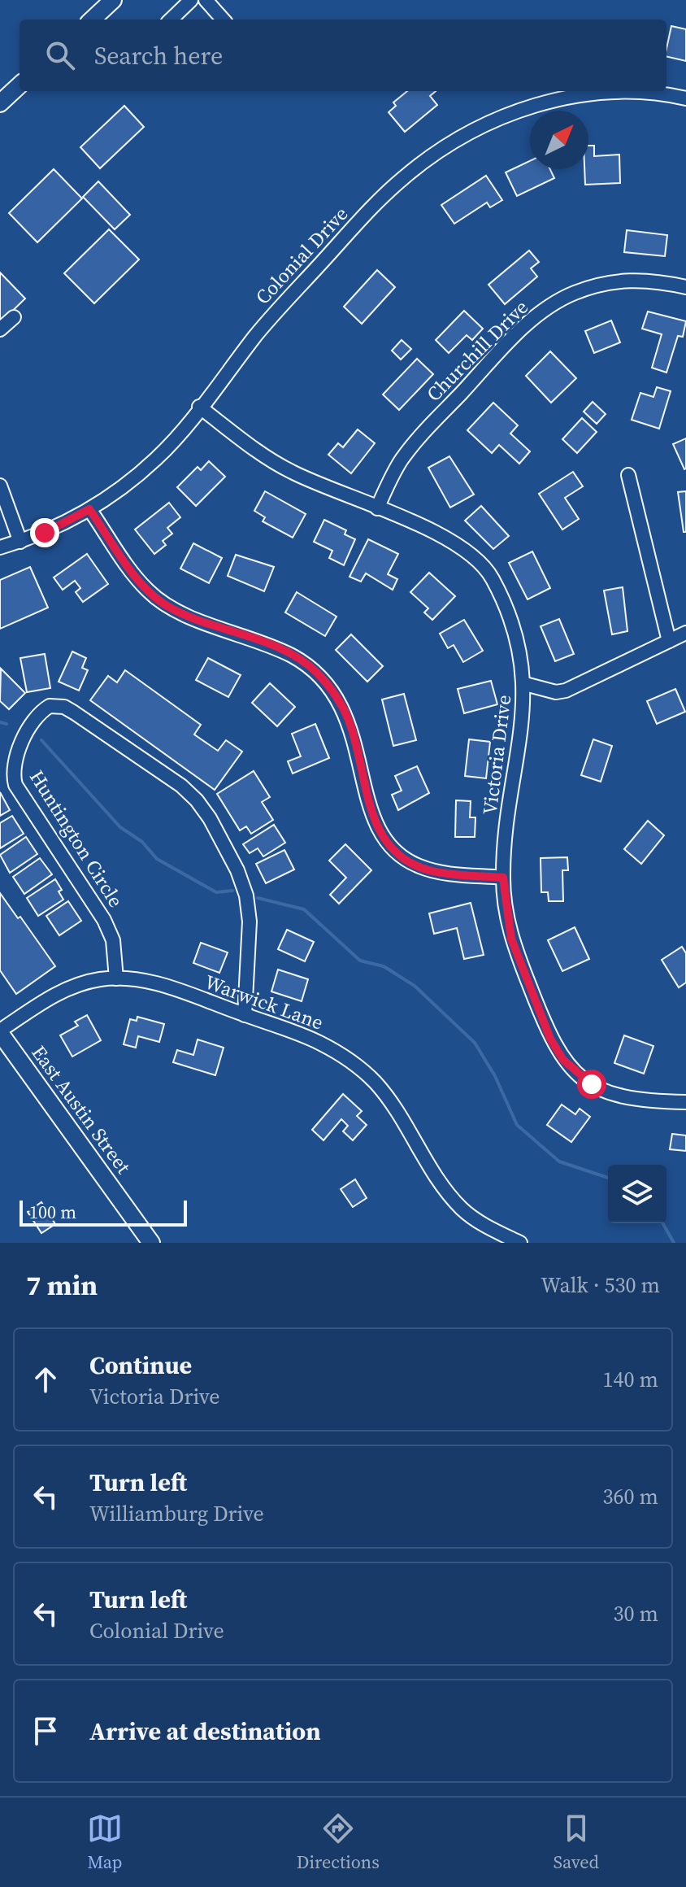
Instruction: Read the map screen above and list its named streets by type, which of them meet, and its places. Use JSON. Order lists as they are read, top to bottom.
{
  "streets": {
    "main road": ["East Austin Street"],
    "street": [
      "Colonial Drive",
      "Churchill Drive",
      "Victoria Drive",
      "Huntington Circle",
      "Warwick Lane"
    ]
  },
  "crossings": [
    ["Colonial Drive", "Victoria Drive"],
    ["Churchill Drive", "Victoria Drive"],
    ["Huntington Circle", "Warwick Lane"],
    ["Warwick Lane", "East Austin Street"]
  ],
  "scale_bar": "100 m",
  "north": "top right",
  "page": {
    "search": "Search here",
    "scale": "100 m",
    "heading": ["7 min", "Walk · 530 m"],
    "list": [
      ["Continue", "Victoria Drive", "140 m"],
      ["Turn left", "Williamburg Drive", "360 m"],
      ["Turn left", "Colonial Drive", "30 m"],
      "Arrive at destination"
    ],
    "nav": ["Map", "Directions", "Saved"]
  }
}
